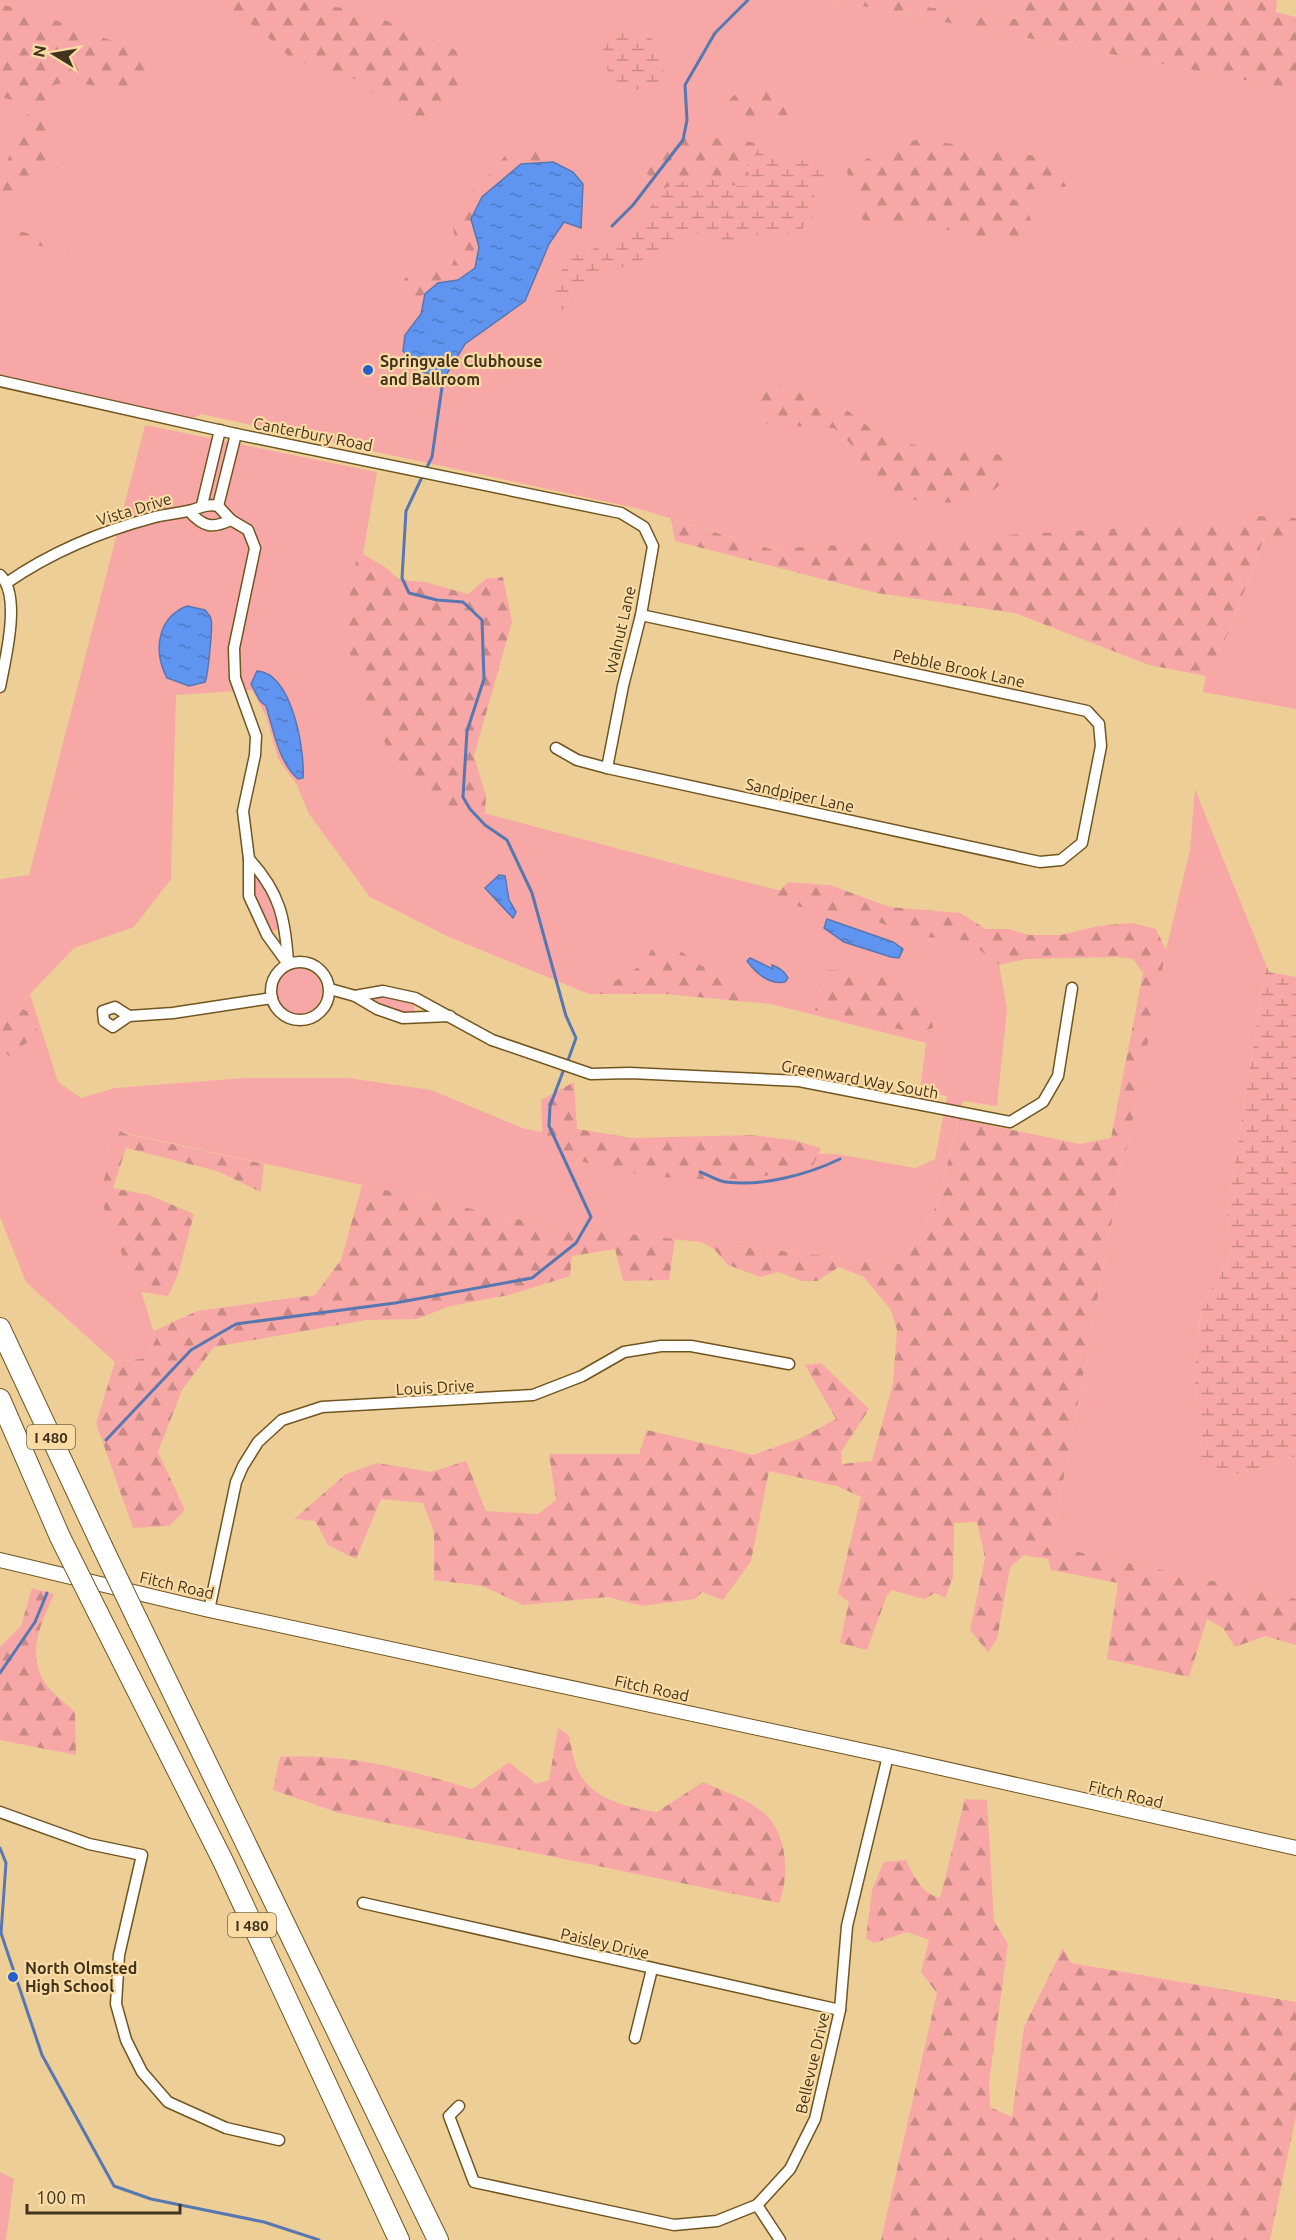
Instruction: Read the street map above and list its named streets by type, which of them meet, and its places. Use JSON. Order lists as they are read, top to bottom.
{
  "streets": {
    "highway": ["I 480"],
    "street": [
      "Canterbury Road",
      "Vista Drive",
      "Walnut Lane",
      "Pebble Brook Lane",
      "Sandpiper Lane",
      "Greenward Way South",
      "Louis Drive",
      "Fitch Road",
      "Paisley Drive",
      "Bellevue Drive"
    ]
  },
  "crossings": [
    ["Canterbury Road", "Walnut Lane"],
    ["Walnut Lane", "Pebble Brook Lane"],
    ["Walnut Lane", "Sandpiper Lane"],
    ["Pebble Brook Lane", "Sandpiper Lane"],
    ["Louis Drive", "Fitch Road"],
    ["Fitch Road", "Bellevue Drive"],
    ["Paisley Drive", "Bellevue Drive"]
  ],
  "places": ["Springvale Clubhouse and Ballroom", "North Olmsted High School"],
  "scale_bar": "100 m",
  "north": "left"
}
